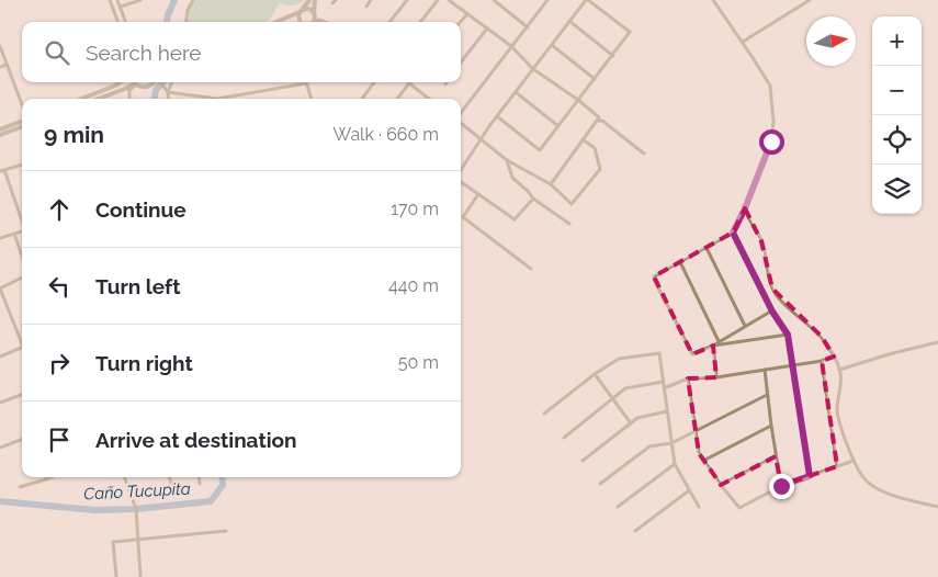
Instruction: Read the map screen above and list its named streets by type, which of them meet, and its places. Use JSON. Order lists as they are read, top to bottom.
{
  "water": ["Caño Tucupita"],
  "north": "right",
  "page": {
    "map_buttons": ["+", "−"],
    "search": "Search here",
    "heading": ["9 min", "Walk · 660 m"],
    "list": [
      ["Continue", "170 m"],
      ["Turn left", "440 m"],
      ["Turn right", "50 m"],
      "Arrive at destination"
    ]
  }
}
